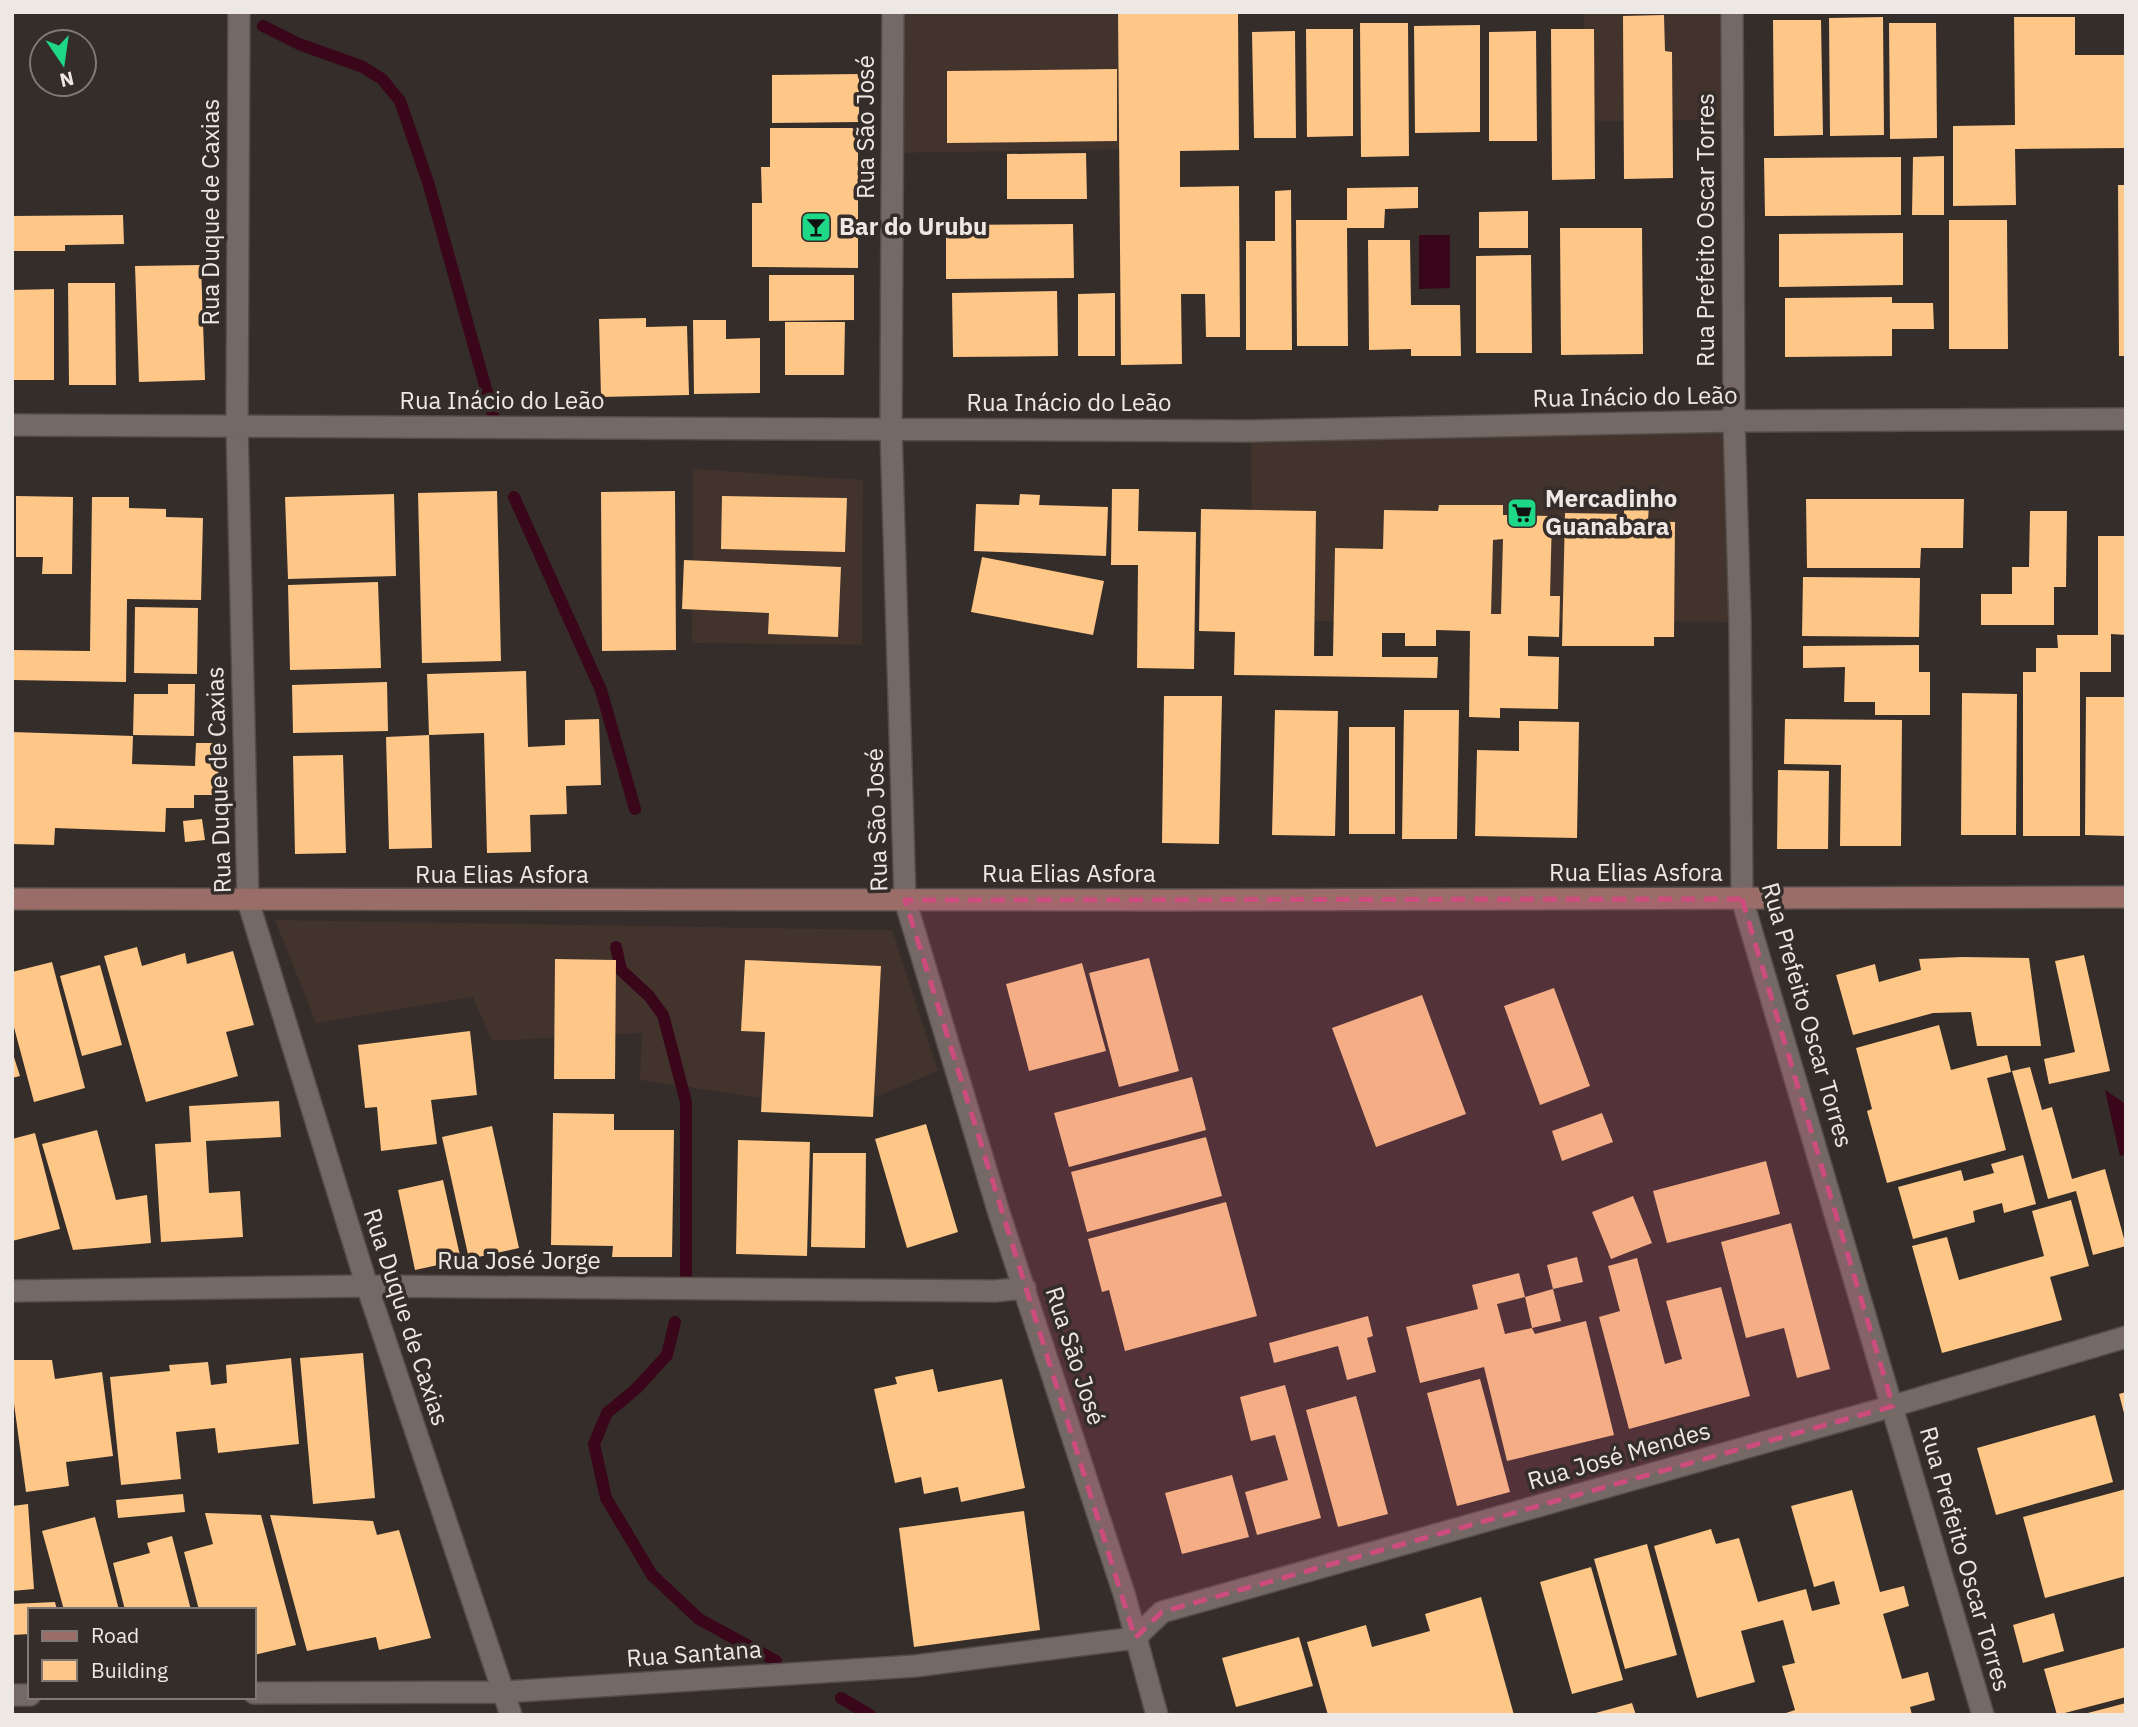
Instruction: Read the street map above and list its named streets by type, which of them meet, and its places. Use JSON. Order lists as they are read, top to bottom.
{
  "streets": {
    "street": [
      "Rua São José",
      "Rua Duque de Caxias",
      "Rua Prefeito Oscar Torres",
      "Rua Inácio do Leão",
      "Rua Elias Asfora",
      "Rua José Jorge",
      "Rua José Mendes",
      "Rua Santana"
    ]
  },
  "crossings": [
    ["Rua São José", "Rua Inácio do Leão"],
    ["Rua São José", "Rua Elias Asfora"],
    ["Rua São José", "Rua José Jorge"],
    ["Rua São José", "Rua José Mendes"],
    ["Rua São José", "Rua Santana"],
    ["Rua Duque de Caxias", "Rua Inácio do Leão"],
    ["Rua Duque de Caxias", "Rua Elias Asfora"],
    ["Rua Duque de Caxias", "Rua José Jorge"],
    ["Rua Duque de Caxias", "Rua Santana"],
    ["Rua Prefeito Oscar Torres", "Rua Inácio do Leão"],
    ["Rua Prefeito Oscar Torres", "Rua Elias Asfora"],
    ["Rua Prefeito Oscar Torres", "Rua José Mendes"],
    ["Rua José Mendes", "Rua Santana"]
  ],
  "places": {
    "bar": ["Bar do Urubu"],
    "supermarket": ["Mercadinho Guanabara"]
  },
  "legend": ["Road", "Building"],
  "north": "bottom"
}
